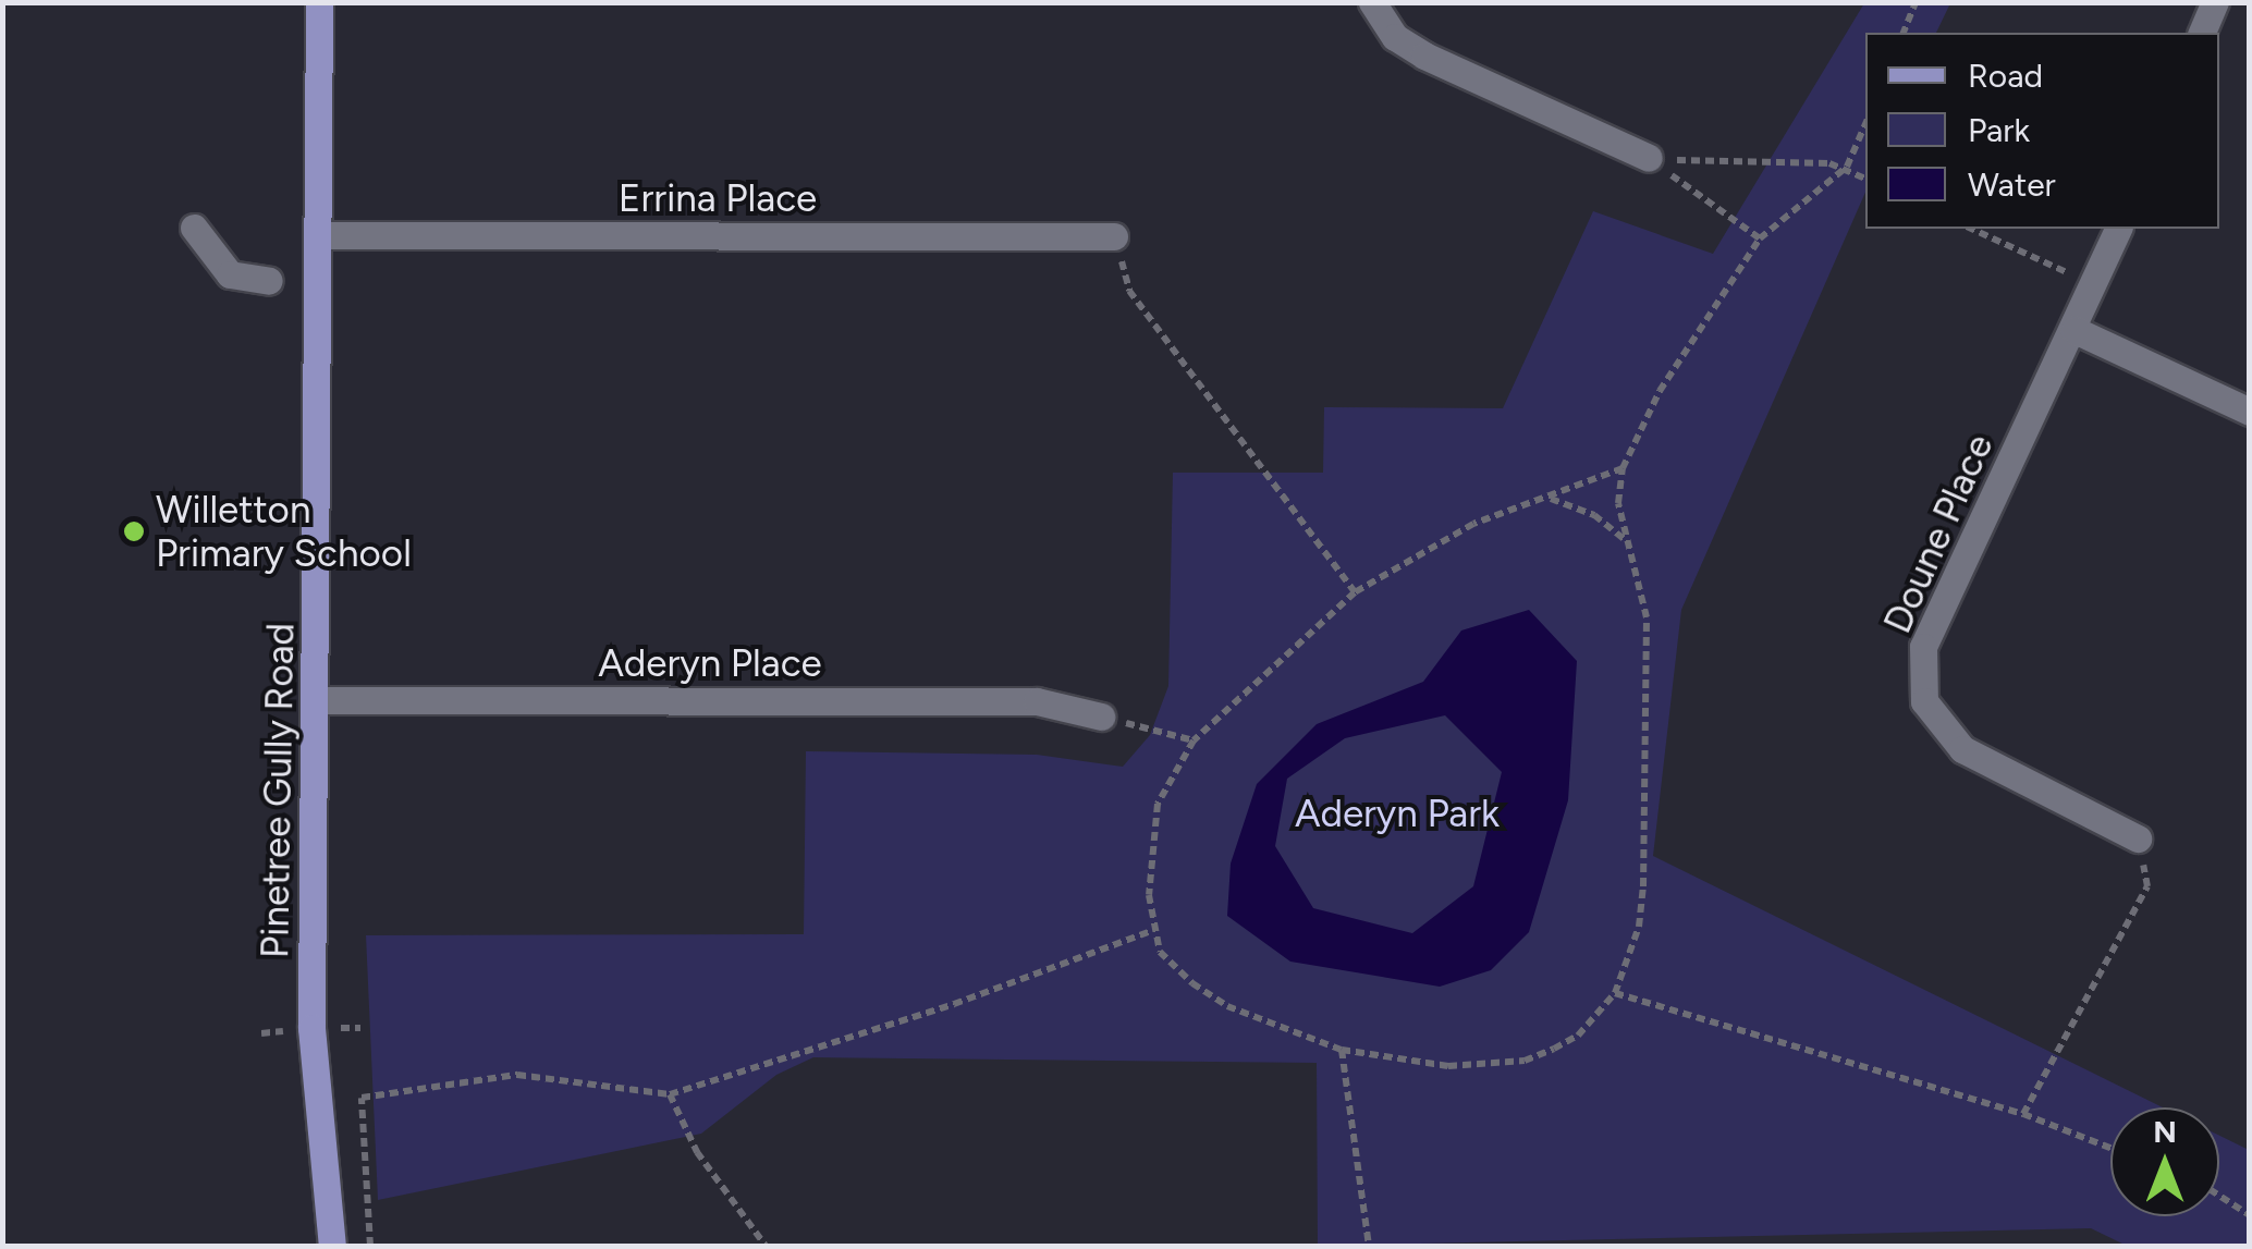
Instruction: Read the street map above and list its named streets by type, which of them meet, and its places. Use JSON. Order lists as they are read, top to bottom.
{
  "streets": {
    "main road": ["Pinetree Gully Road"],
    "street": ["Errina Place", "Doune Place", "Aderyn Place"]
  },
  "crossings": [
    ["Errina Place", "Pinetree Gully Road"],
    ["Aderyn Place", "Pinetree Gully Road"]
  ],
  "parks": ["Aderyn Park"],
  "places": ["Willetton Primary School"],
  "legend": ["Road", "Park", "Water"],
  "north": "top"
}
